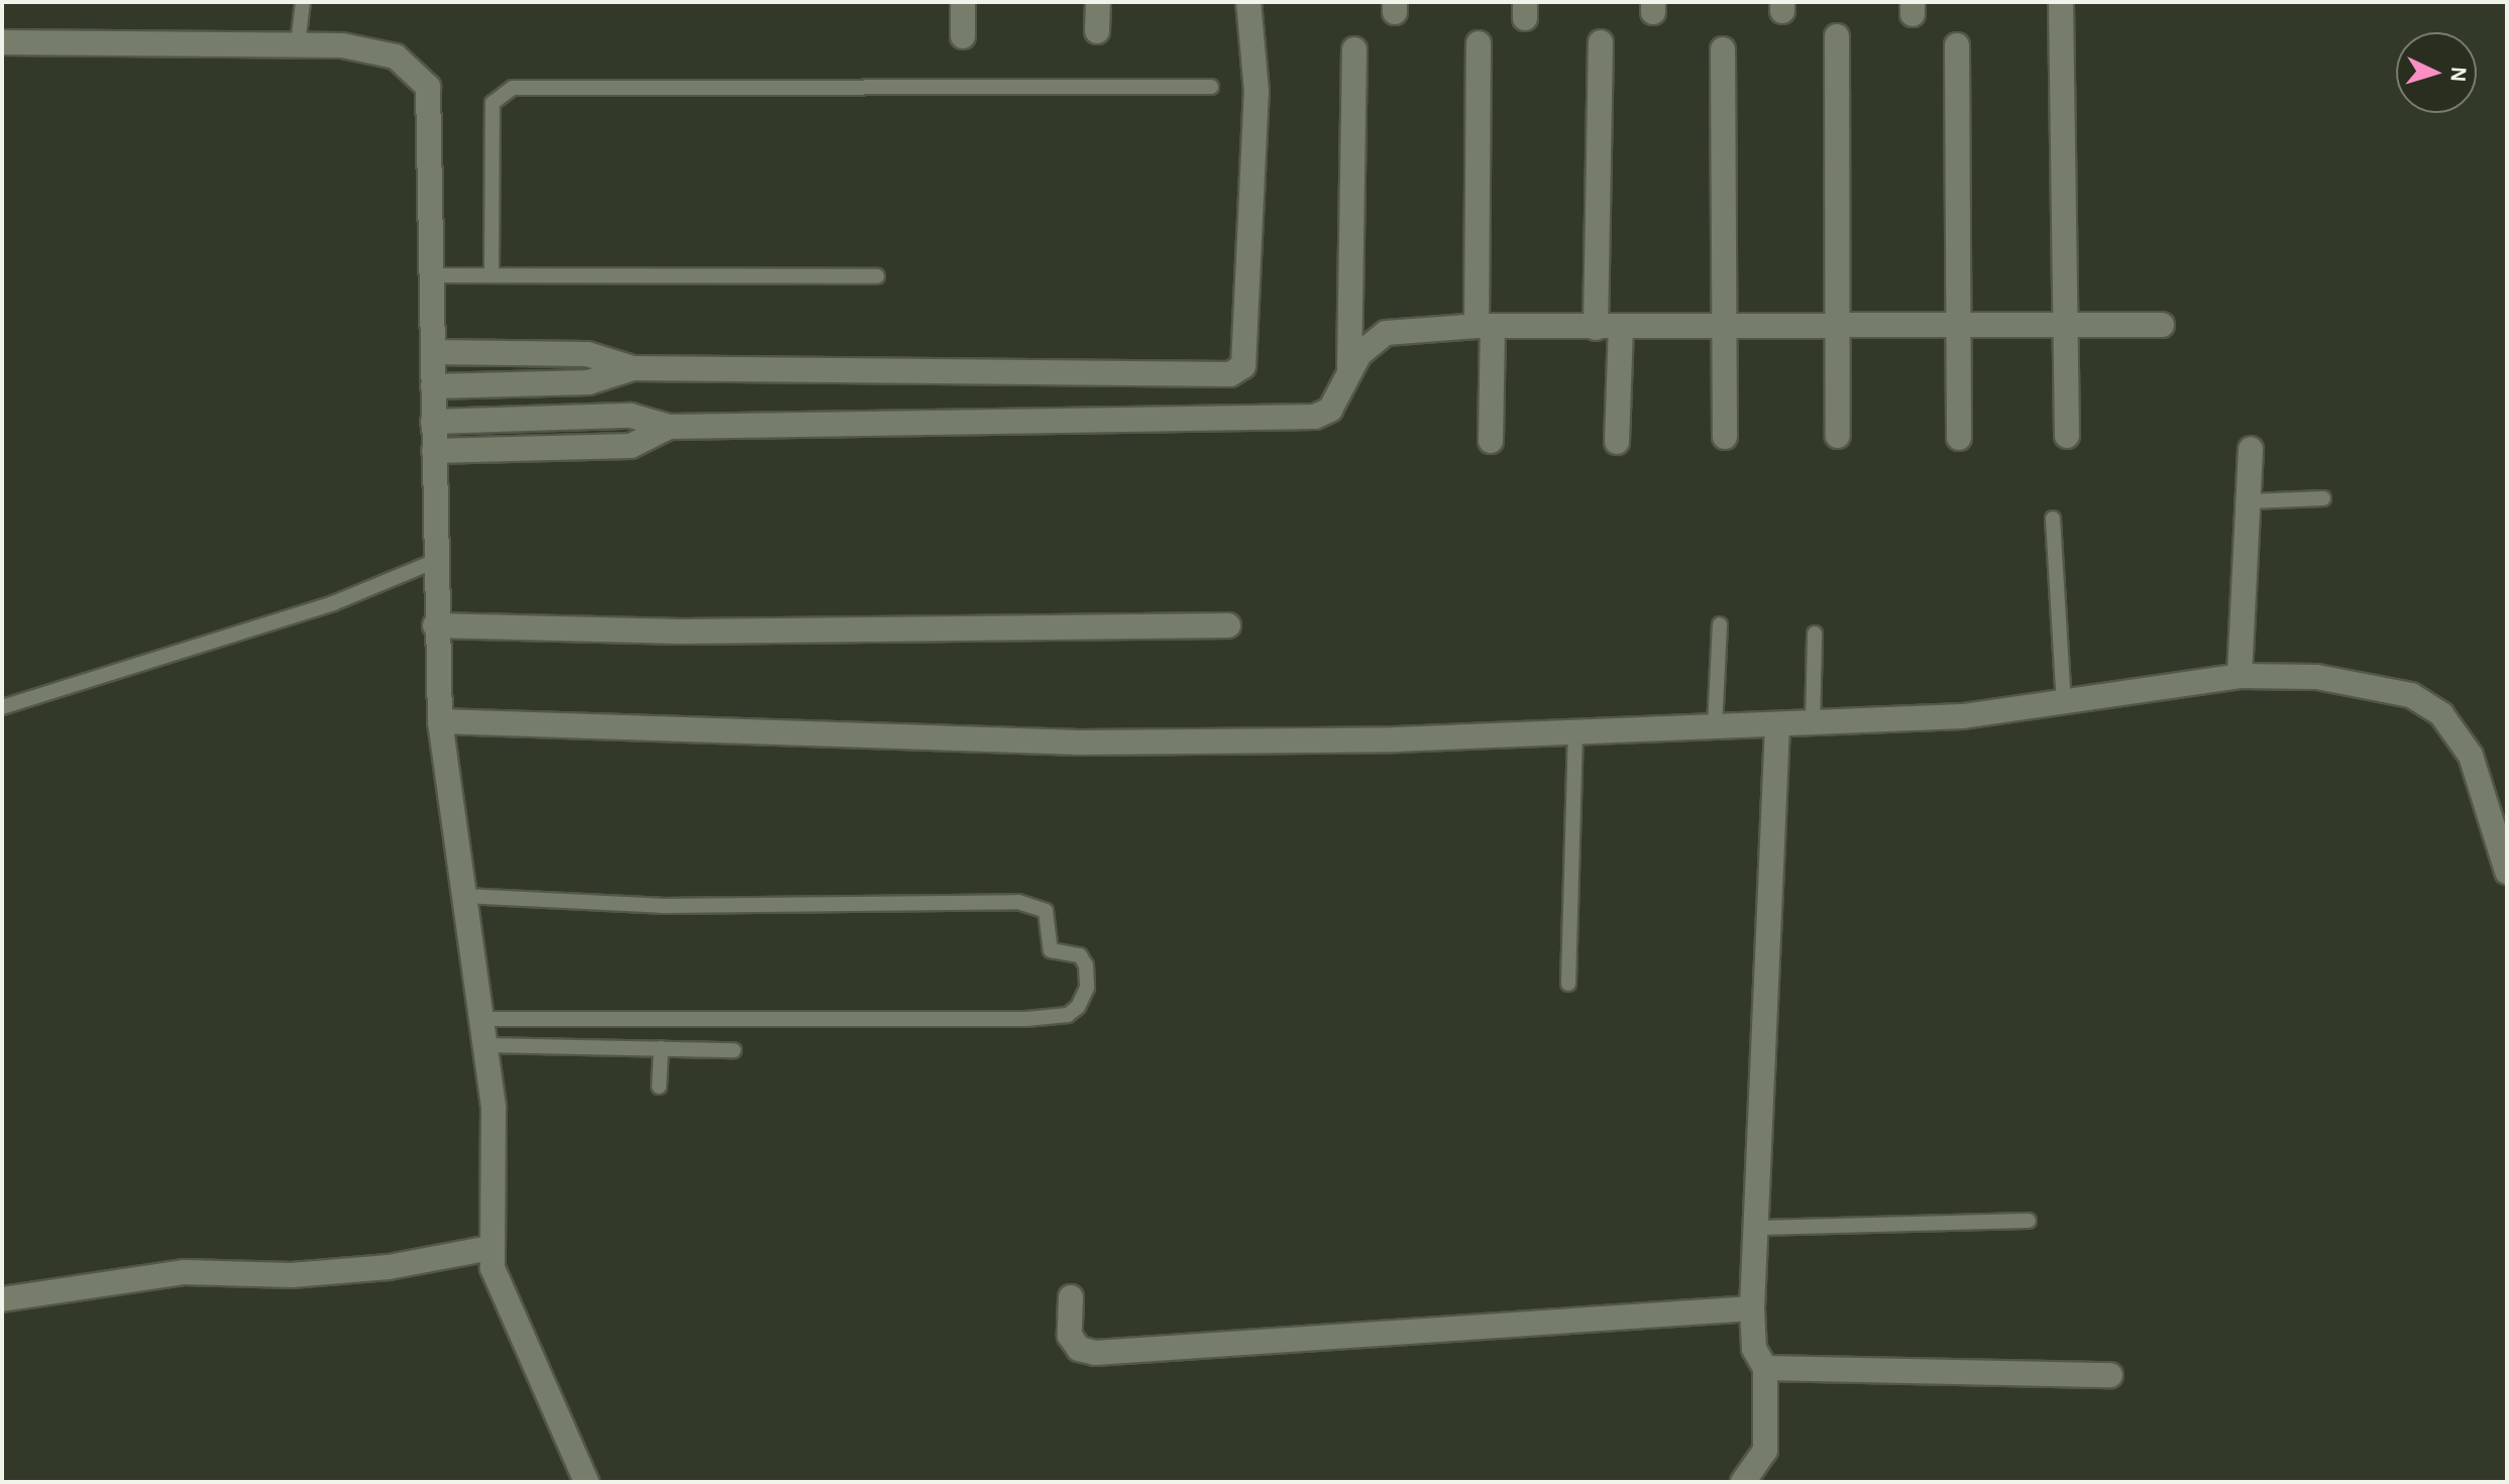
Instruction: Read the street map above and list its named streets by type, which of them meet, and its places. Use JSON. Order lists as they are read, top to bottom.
{
  "north": "right"
}
